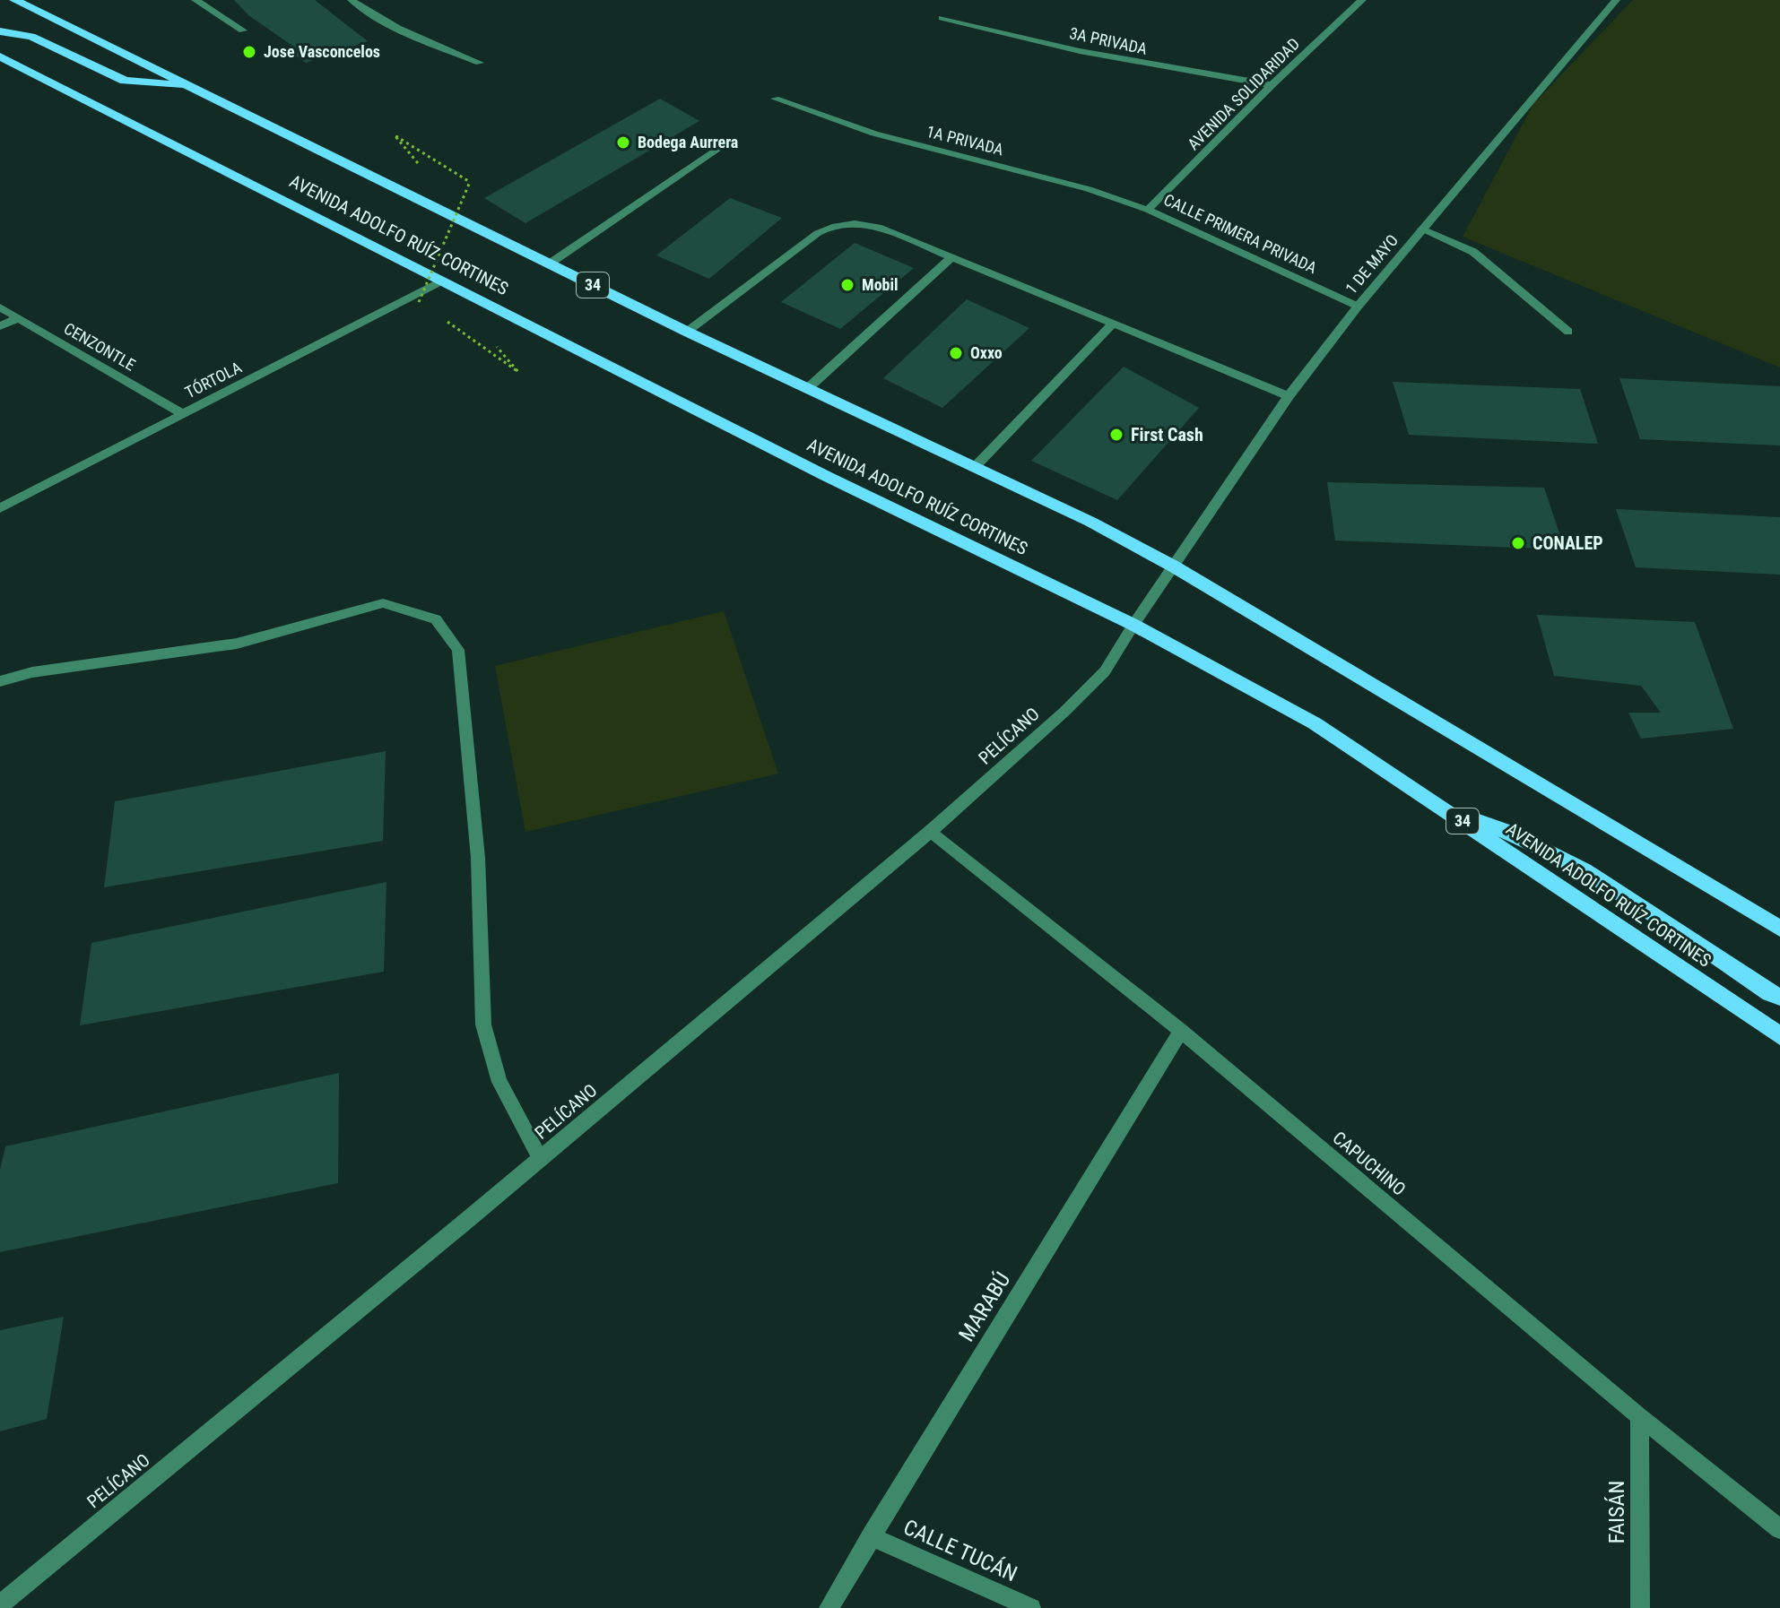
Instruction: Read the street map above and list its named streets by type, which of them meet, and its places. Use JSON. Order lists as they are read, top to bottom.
{
  "streets": {
    "main road": ["AVENIDA ADOLFO RUÍZ CORTINES", "34"],
    "street": [
      "3A PRIVADA",
      "AVENIDA SOLIDARIDAD",
      "1A PRIVADA",
      "CALLE PRIMERA PRIVADA",
      "1 DE MAYO",
      "CENZONTLE",
      "TÓRTOLA",
      "PELÍCANO",
      "CAPUCHINO",
      "MARABÚ",
      "FAISÁN",
      "CALLE TUCÁN"
    ]
  },
  "crossings": [
    ["3A PRIVADA", "AVENIDA SOLIDARIDAD"],
    ["AVENIDA SOLIDARIDAD", "1A PRIVADA"],
    ["AVENIDA SOLIDARIDAD", "CALLE PRIMERA PRIVADA"],
    ["1A PRIVADA", "CALLE PRIMERA PRIVADA"],
    ["CALLE PRIMERA PRIVADA", "1 DE MAYO"],
    ["AVENIDA ADOLFO RUÍZ CORTINES", "TÓRTOLA"],
    ["AVENIDA ADOLFO RUÍZ CORTINES", "PELÍCANO"],
    ["1 DE MAYO", "34"],
    ["1 DE MAYO", "PELÍCANO"],
    ["34", "PELÍCANO"],
    ["CENZONTLE", "TÓRTOLA"],
    ["PELÍCANO", "CAPUCHINO"],
    ["CAPUCHINO", "MARABÚ"],
    ["CAPUCHINO", "FAISÁN"],
    ["MARABÚ", "CALLE TUCÁN"]
  ],
  "places": [
    "Jose Vasconcelos",
    "Bodega Aurrera",
    "Mobil",
    "Oxxo",
    "First Cash",
    "CONALEP"
  ]
}
